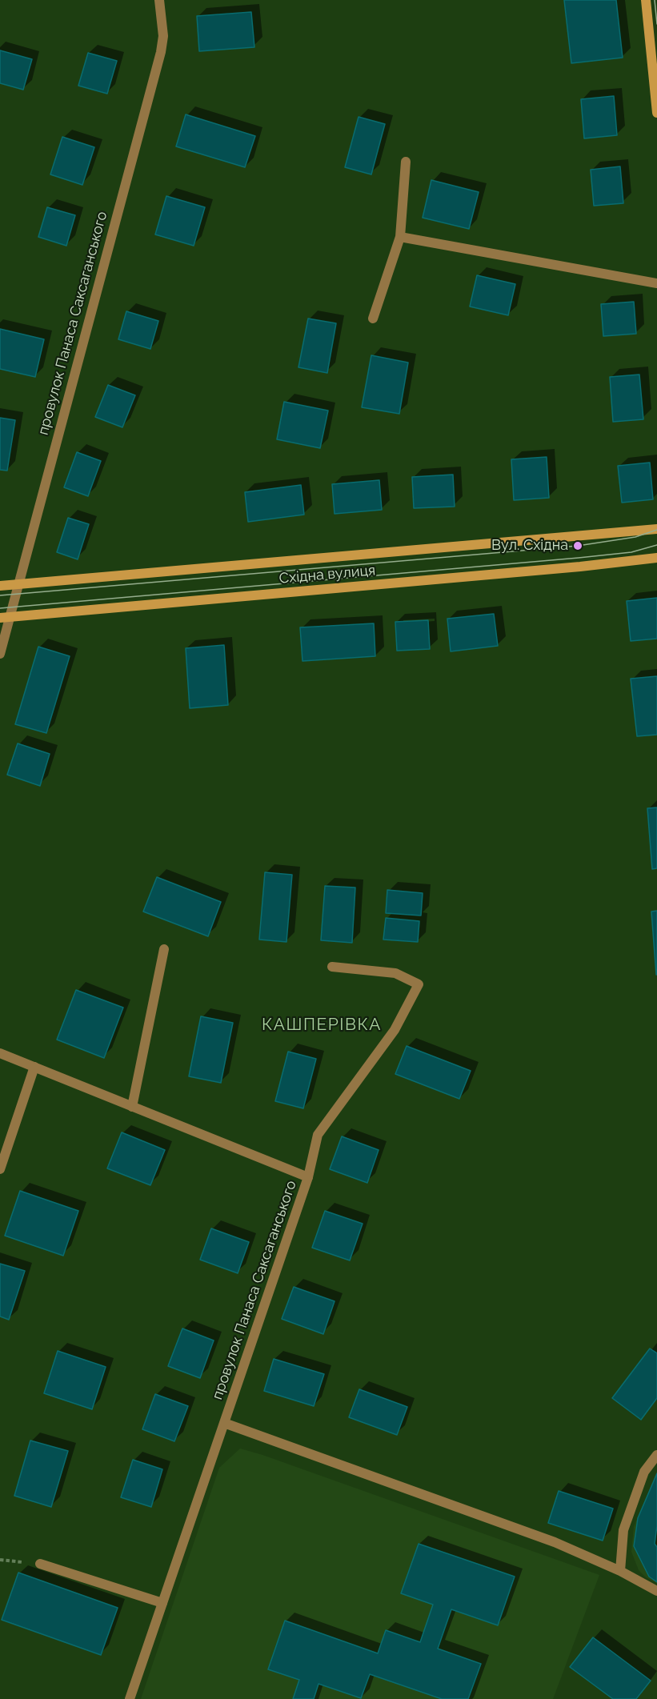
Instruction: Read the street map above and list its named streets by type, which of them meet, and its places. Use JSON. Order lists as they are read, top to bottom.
{
  "streets": {
    "street": ["провулок Панаса Саксаганського", "Східна вулиця"]
  },
  "crossings": [
    ["провулок Панаса Саксаганського", "Східна вулиця"]
  ],
  "districts": ["КАШПЕРІВКА"],
  "places": ["Вул. Східна"]
}
